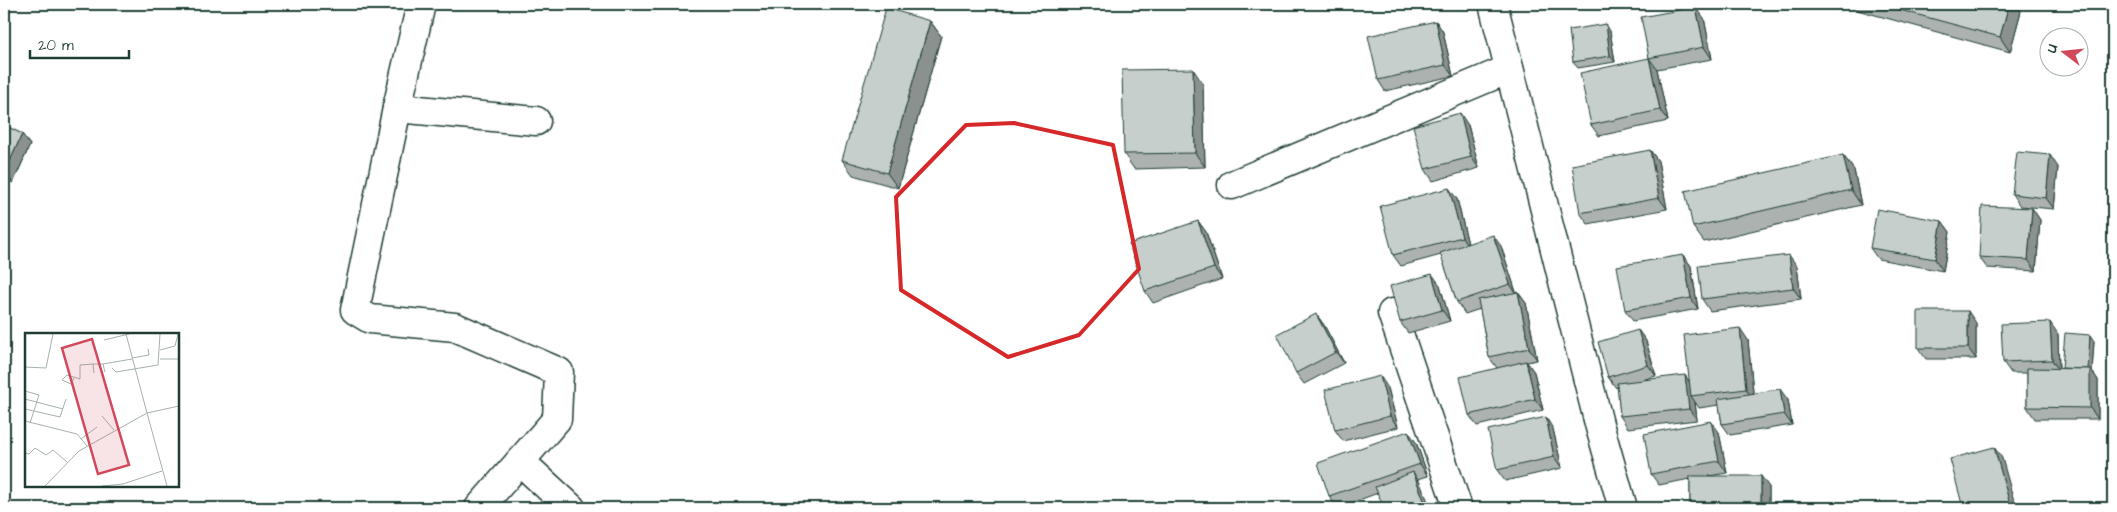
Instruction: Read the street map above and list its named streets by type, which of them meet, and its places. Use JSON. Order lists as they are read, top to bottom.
{
  "scale_bar": "20 m",
  "north": "left"
}
